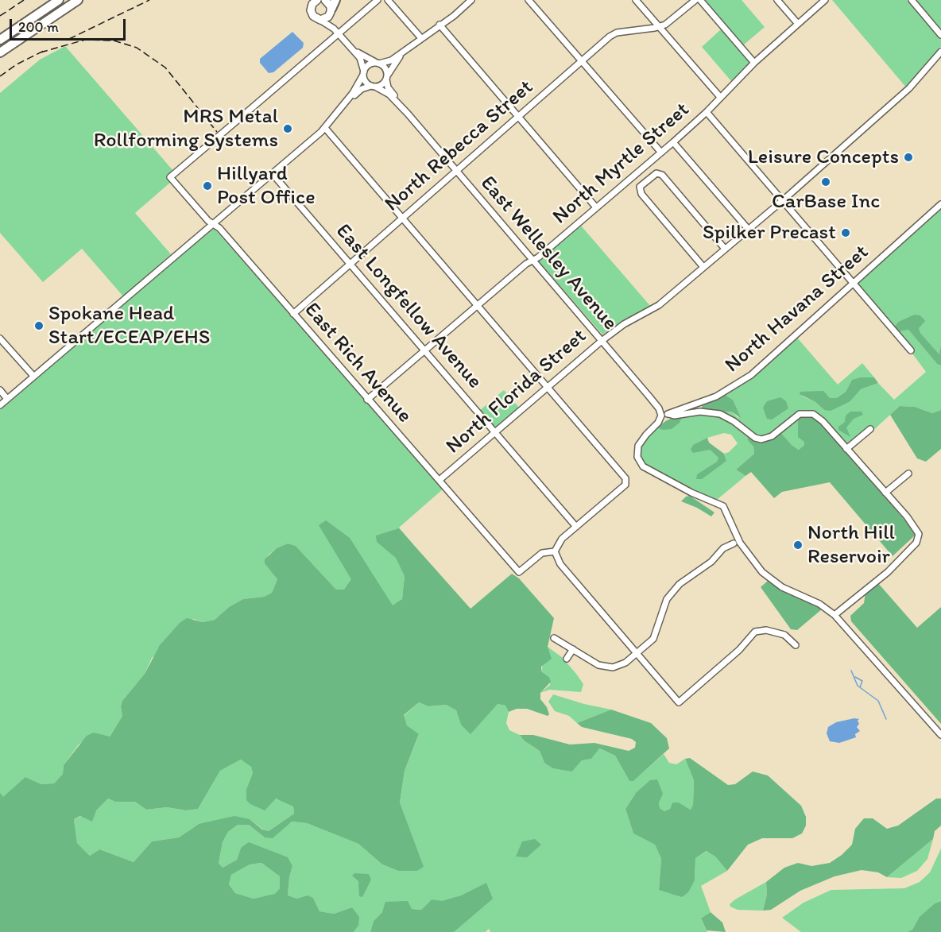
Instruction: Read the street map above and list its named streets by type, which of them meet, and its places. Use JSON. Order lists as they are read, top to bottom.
{
  "streets": {
    "street": [
      "North Rebecca Street",
      "North Myrtle Street",
      "East Wellesley Avenue",
      "East Longfellow Avenue",
      "North Havana Street",
      "East Rich Avenue",
      "North Florida Street"
    ]
  },
  "crossings": [
    ["North Rebecca Street", "East Wellesley Avenue"],
    ["North Rebecca Street", "East Longfellow Avenue"],
    ["North Rebecca Street", "East Rich Avenue"],
    ["North Myrtle Street", "East Wellesley Avenue"],
    ["North Myrtle Street", "East Longfellow Avenue"],
    ["North Myrtle Street", "East Rich Avenue"],
    ["East Wellesley Avenue", "North Havana Street"],
    ["East Wellesley Avenue", "North Florida Street"],
    ["East Longfellow Avenue", "North Florida Street"],
    ["East Rich Avenue", "North Florida Street"]
  ],
  "places": [
    "MRS Metal Rollforming Systems",
    "Leisure Concepts",
    "CarBase Inc",
    "Hillyard Post Office",
    "Spilker Precast",
    "Spokane Head Start/ECEAP/EHS",
    "North Hill Reservoir"
  ],
  "scale_bar": "200 m"
}
